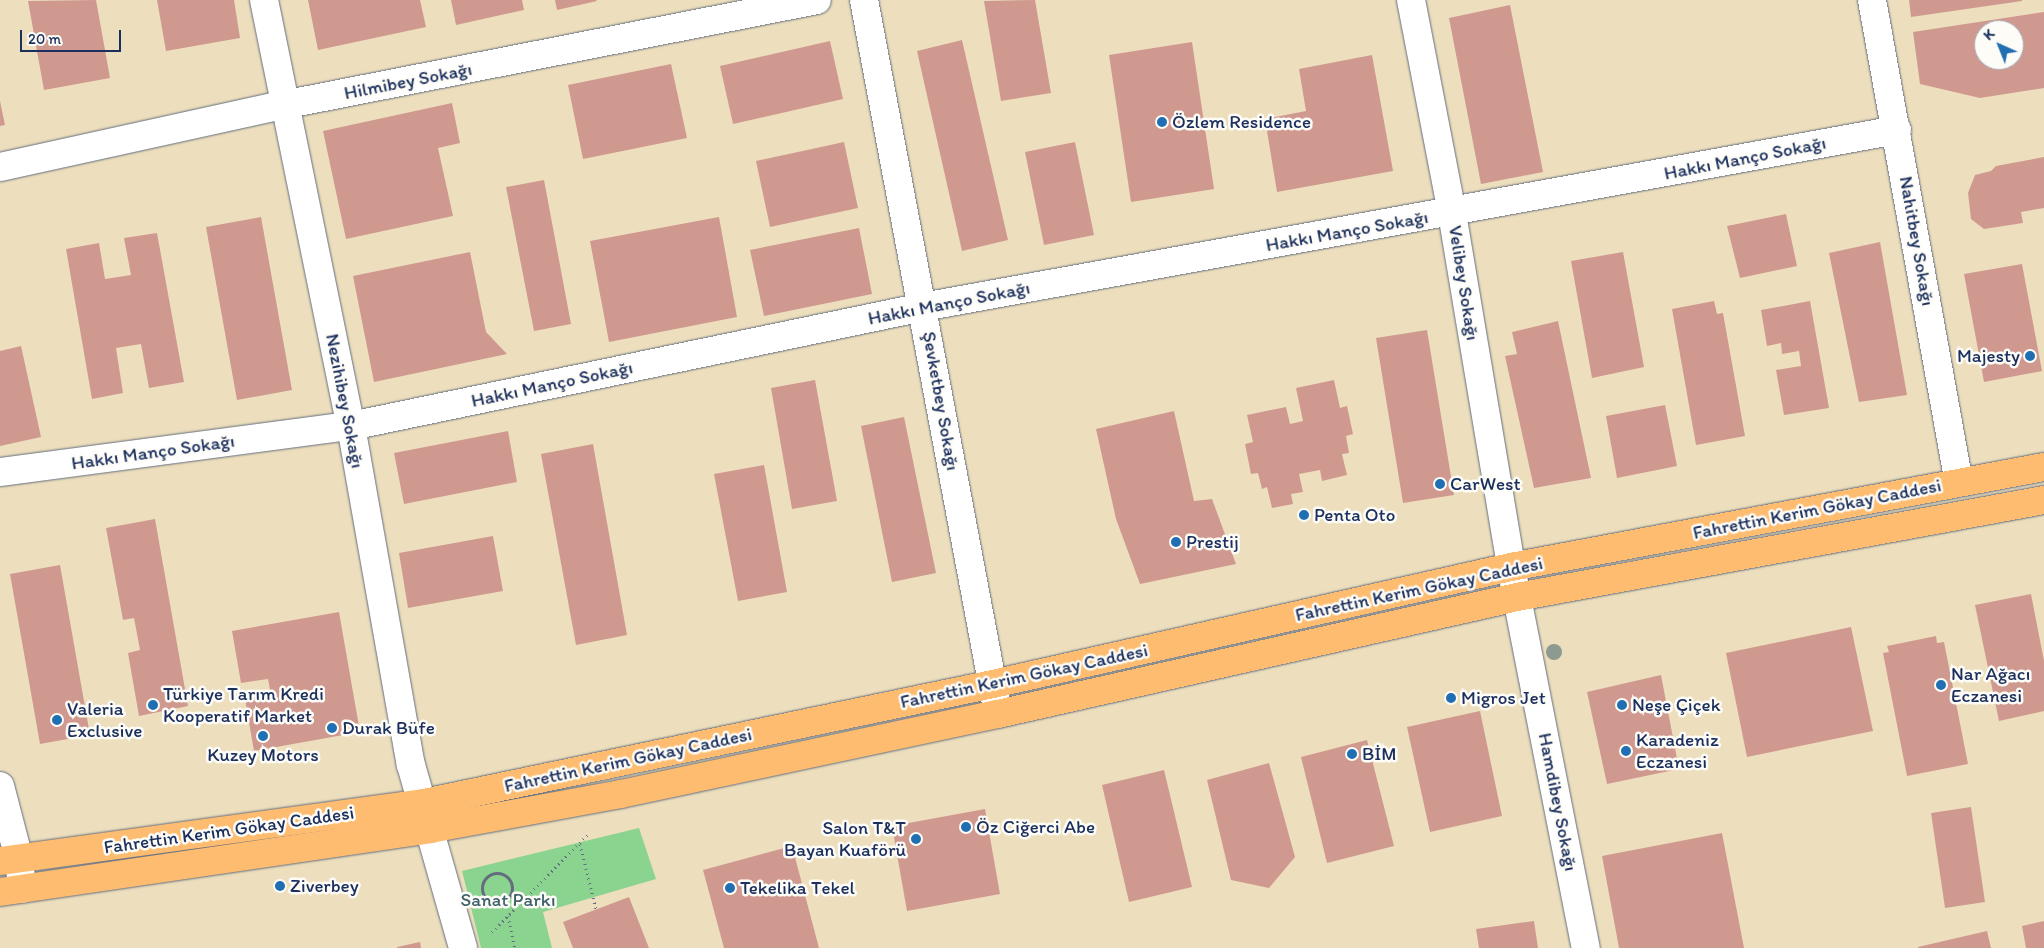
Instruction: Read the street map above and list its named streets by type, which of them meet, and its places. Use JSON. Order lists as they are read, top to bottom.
{
  "streets": {
    "main road": ["Fahrettin Kerim Gökay Caddesi"],
    "street": [
      "Hilmibey Sokağı",
      "Hakkı Manço Sokağı",
      "Nahitbey Sokağı",
      "Velibey Sokağı",
      "Nezihibey Sokağı",
      "Şevketbey Sokağı",
      "Hamdibey Sokağı"
    ]
  },
  "crossings": [
    ["Hilmibey Sokağı", "Nezihibey Sokağı"],
    ["Hakkı Manço Sokağı", "Nahitbey Sokağı"],
    ["Hakkı Manço Sokağı", "Velibey Sokağı"],
    ["Hakkı Manço Sokağı", "Nezihibey Sokağı"],
    ["Hakkı Manço Sokağı", "Şevketbey Sokağı"],
    ["Nahitbey Sokağı", "Fahrettin Kerim Gökay Caddesi"],
    ["Velibey Sokağı", "Fahrettin Kerim Gökay Caddesi"],
    ["Velibey Sokağı", "Hamdibey Sokağı"],
    ["Nezihibey Sokağı", "Fahrettin Kerim Gökay Caddesi"],
    ["Şevketbey Sokağı", "Fahrettin Kerim Gökay Caddesi"],
    ["Fahrettin Kerim Gökay Caddesi", "Hamdibey Sokağı"]
  ],
  "parks": ["Sanat Parkı"],
  "places": [
    "Özlem Residence",
    "Majesty",
    "CarWest",
    "Penta Oto",
    "Prestij",
    "Nar Ağacı Eczanesi",
    "Migros Jet",
    "Türkiye Tarım Kredi Kooperatif Market",
    "Neşe Çiçek",
    "Valeria Exclusive",
    "Durak Büfe",
    "Kuzey Motors",
    "Karadeniz Eczanesi",
    "BİM",
    "Öz Ciğerci Abe",
    "Salon T&T Bayan Kuaförü",
    "Ziverbey",
    "Tekelika Tekel"
  ],
  "scale_bar": "20 m",
  "north": "top left"
}
